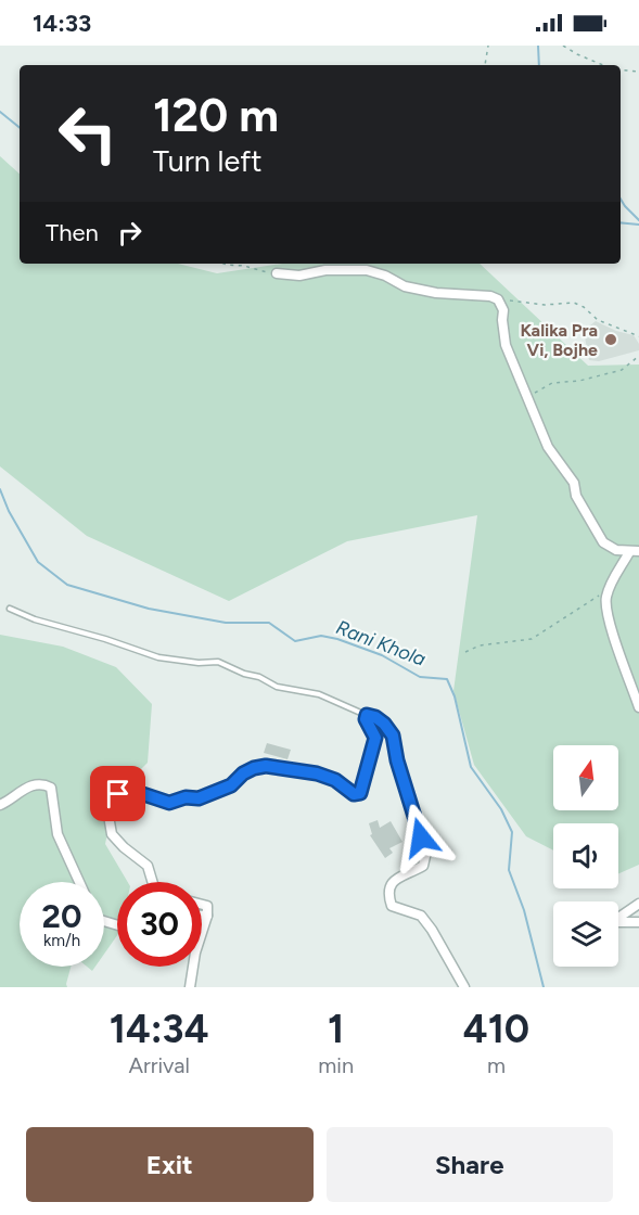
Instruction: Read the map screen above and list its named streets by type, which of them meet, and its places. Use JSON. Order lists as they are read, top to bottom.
{
  "water": ["Rani Khola"],
  "places": ["Kalika Pra Vi, Bojhe"],
  "north": "top",
  "page": {
    "status": "14:33",
    "turn": ["120 m", "Turn left"],
    "then": "Then",
    "speed": "20 km/h",
    "limit": "30",
    "eta": [
      "14:34",
      "Arrival",
      "1",
      "min",
      "410",
      "m"
    ],
    "buttons": ["Exit", "Share"]
  }
}
